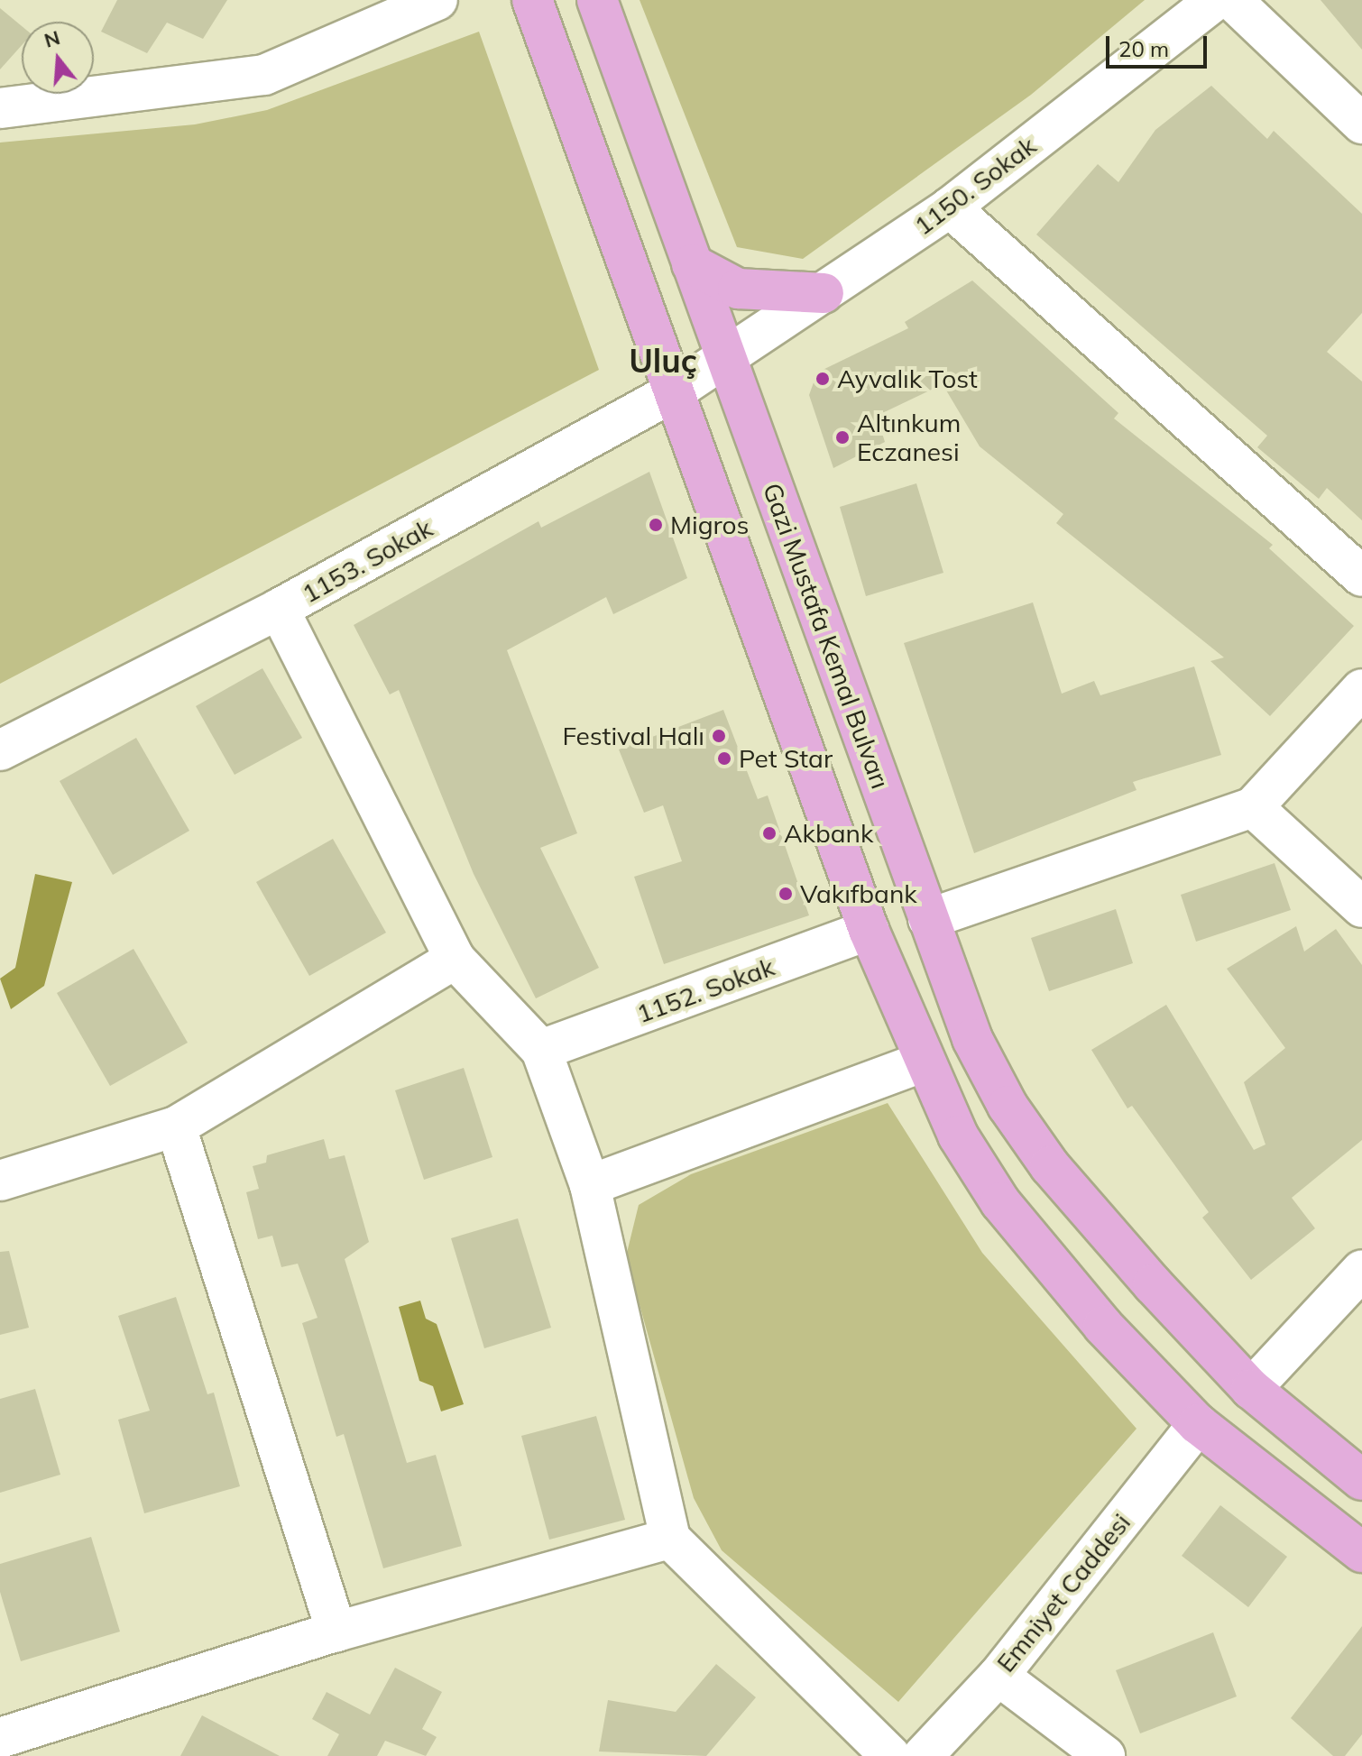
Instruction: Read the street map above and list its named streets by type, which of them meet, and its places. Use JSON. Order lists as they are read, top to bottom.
{
  "streets": {
    "main road": ["Gazi Mustafa Kemal Bulvarı"],
    "street": [
      "1150. Sokak",
      "1153. Sokak",
      "1152. Sokak",
      "Emniyet Caddesi"
    ]
  },
  "crossings": [
    ["1150. Sokak", "1153. Sokak"],
    ["1150. Sokak", "Gazi Mustafa Kemal Bulvarı"],
    ["1153. Sokak", "Gazi Mustafa Kemal Bulvarı"]
  ],
  "districts": ["Uluç"],
  "places": [
    "Ayvalık Tost",
    "Altınkum Eczanesi",
    "Migros",
    "Festival Halı",
    "Pet Star",
    "Akbank",
    "Vakıfbank"
  ],
  "scale_bar": "20 m",
  "north": "top"
}
